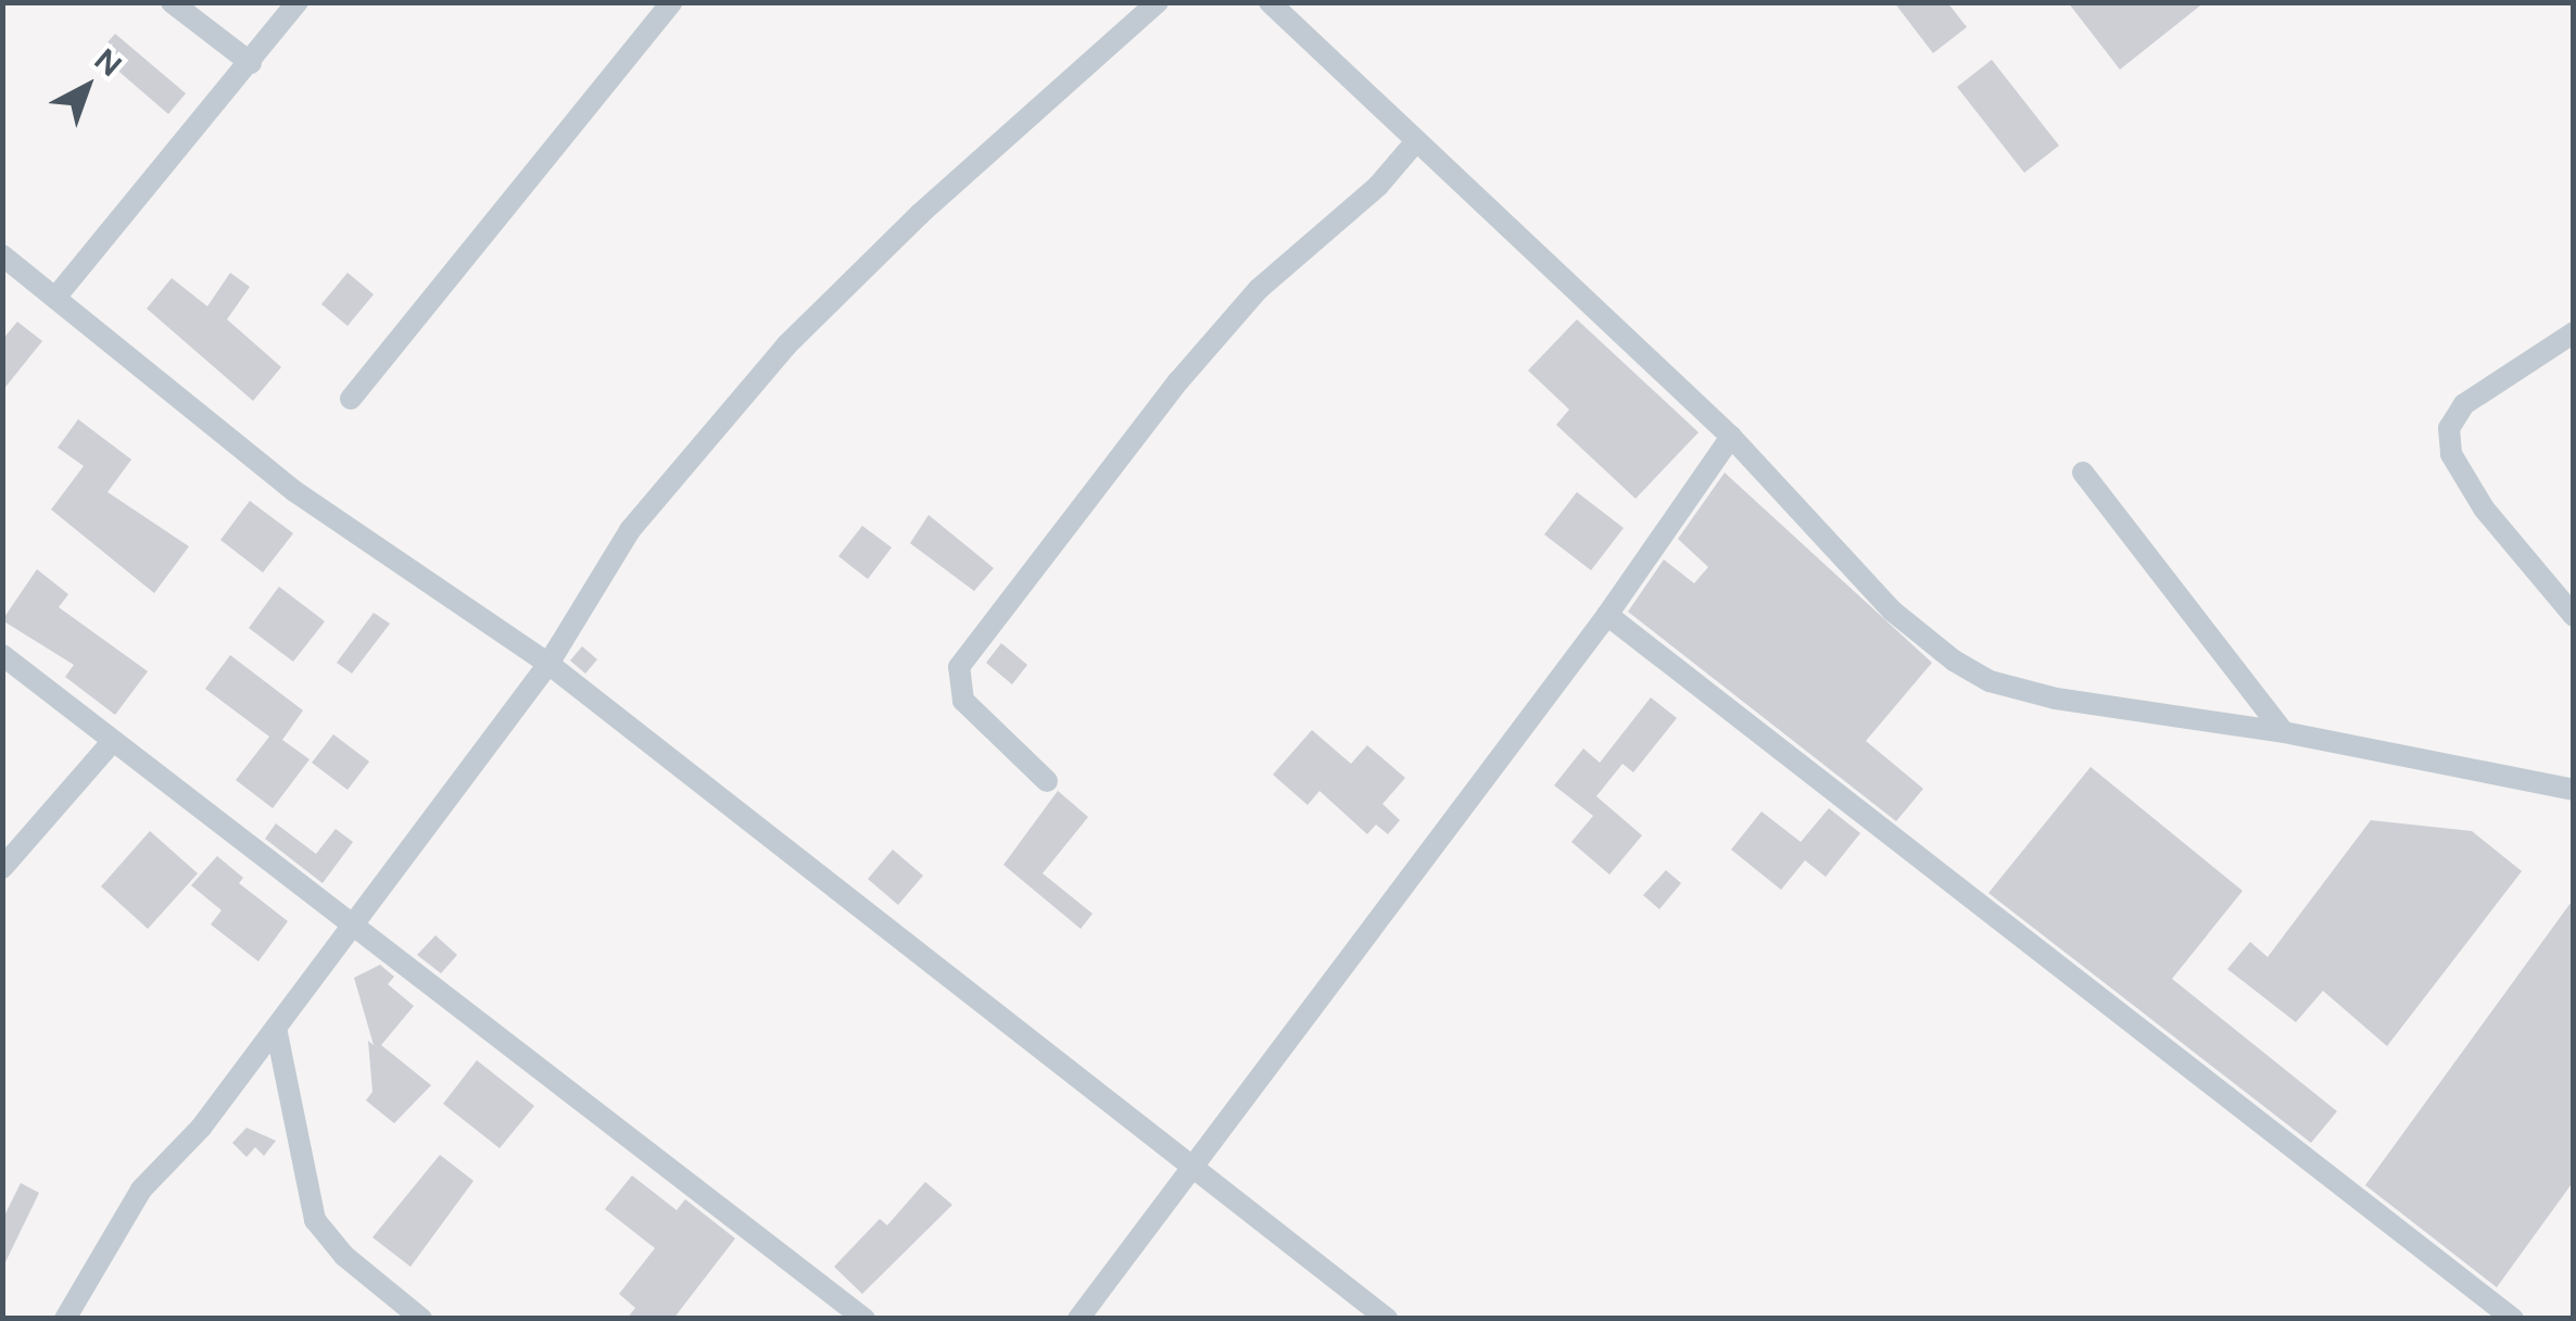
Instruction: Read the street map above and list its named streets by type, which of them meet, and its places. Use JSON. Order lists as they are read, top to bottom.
{
  "north": "top right"
}
